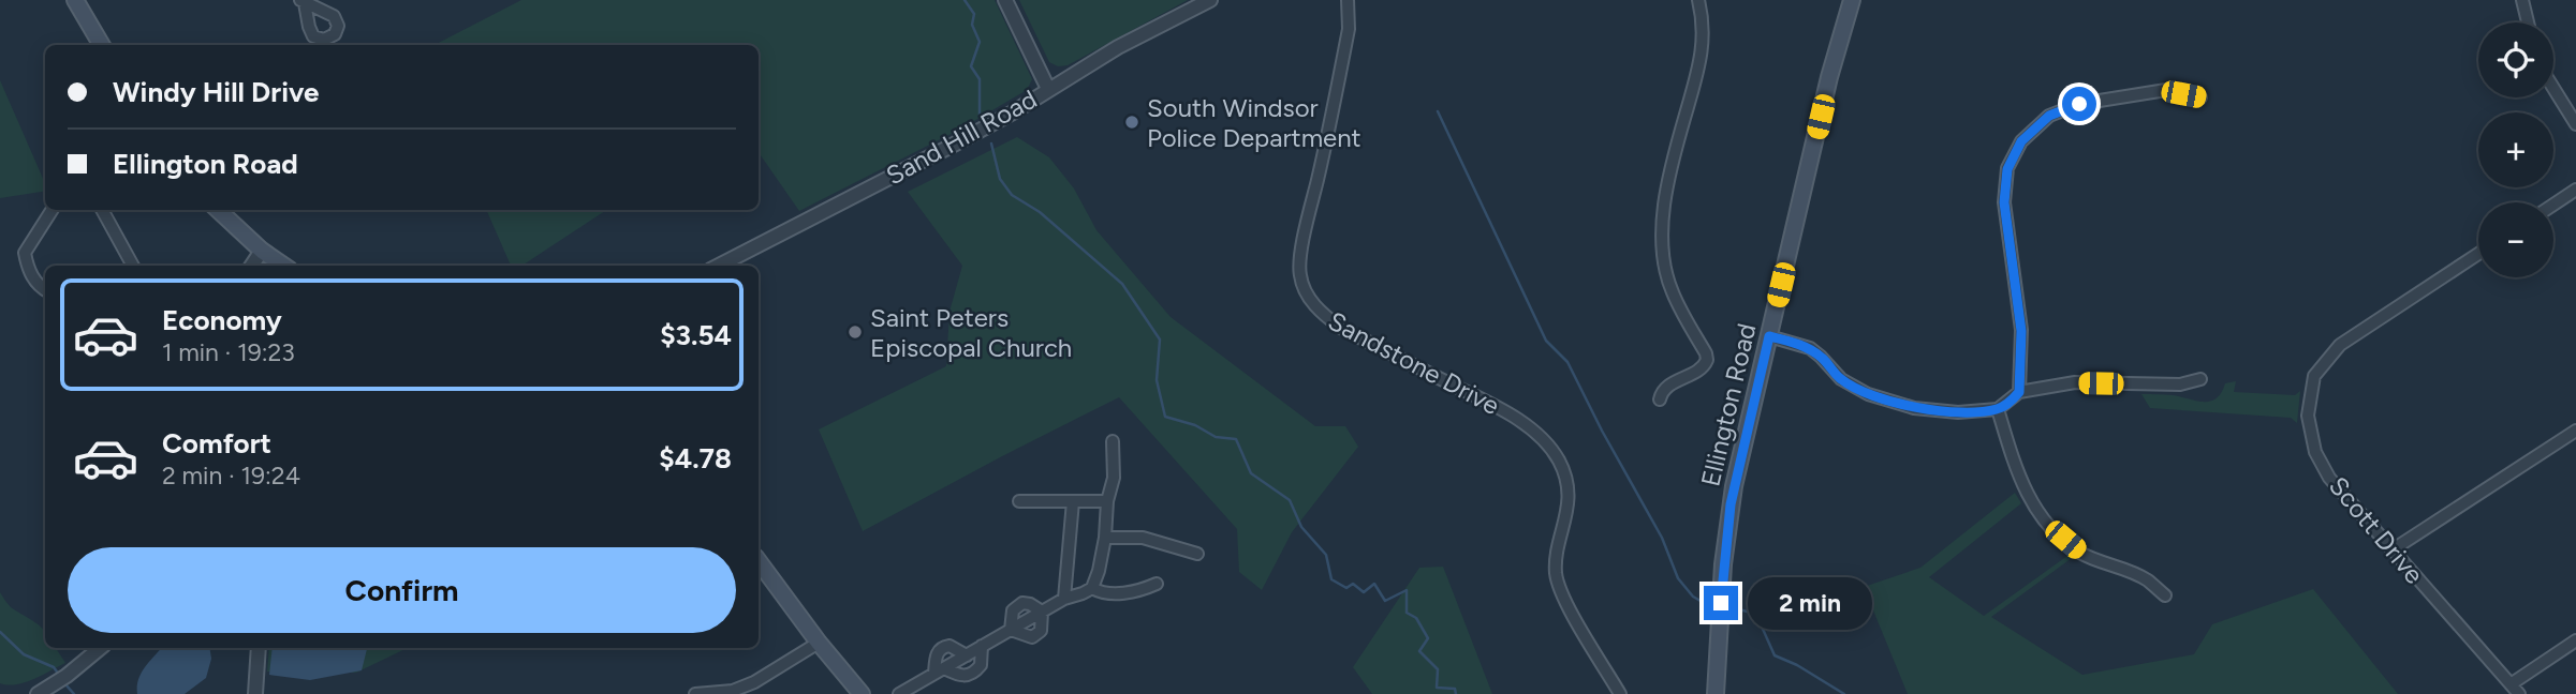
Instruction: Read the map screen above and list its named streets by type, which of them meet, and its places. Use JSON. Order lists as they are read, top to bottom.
{
  "streets": {
    "main road": ["Ellington Road"],
    "street": ["Sand Hill Road", "Sandstone Drive", "Scott Drive"]
  },
  "places": ["South Windsor Police Department", "Saint Peters Episcopal Church"],
  "page": {
    "map_buttons": ["+", "−"],
    "banner": ["Windy Hill Drive", "Ellington Road"],
    "list": [
      {
        "name": "Economy",
        "note": "1 min · 19:23",
        "value": "$3.54"
      },
      {
        "name": "Comfort",
        "note": "2 min · 19:24",
        "value": "$4.78"
      }
    ],
    "buttons": "Confirm",
    "bubble": "2 min"
  }
}
